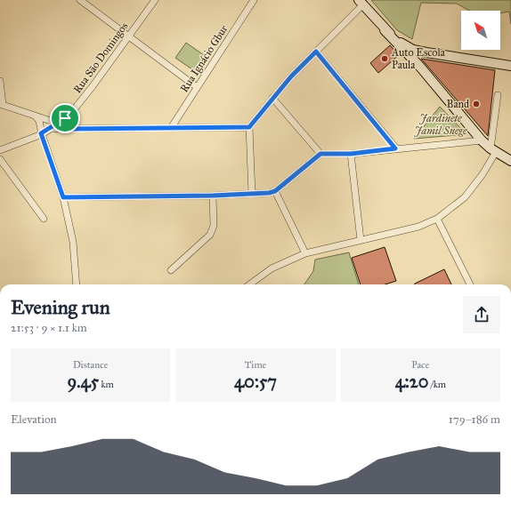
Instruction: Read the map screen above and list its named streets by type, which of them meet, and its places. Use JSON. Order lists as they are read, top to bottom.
{
  "streets": {
    "street": ["Rua São Domingos", "Rua Ignácio Gbur"]
  },
  "parks": ["Jardinete Jamil Snege"],
  "places": ["Auto Escola Paula", "Band"],
  "north": "top left",
  "page": {
    "heading": ["Evening run", "21:53 · 9 × 1.1 km"],
    "stats": [
      ["Distance", "9.45 km"],
      ["Time", "40:57"],
      ["Pace", "4:20 /km"]
    ],
    "chart": ["Elevation", "179–186 m"]
  }
}
